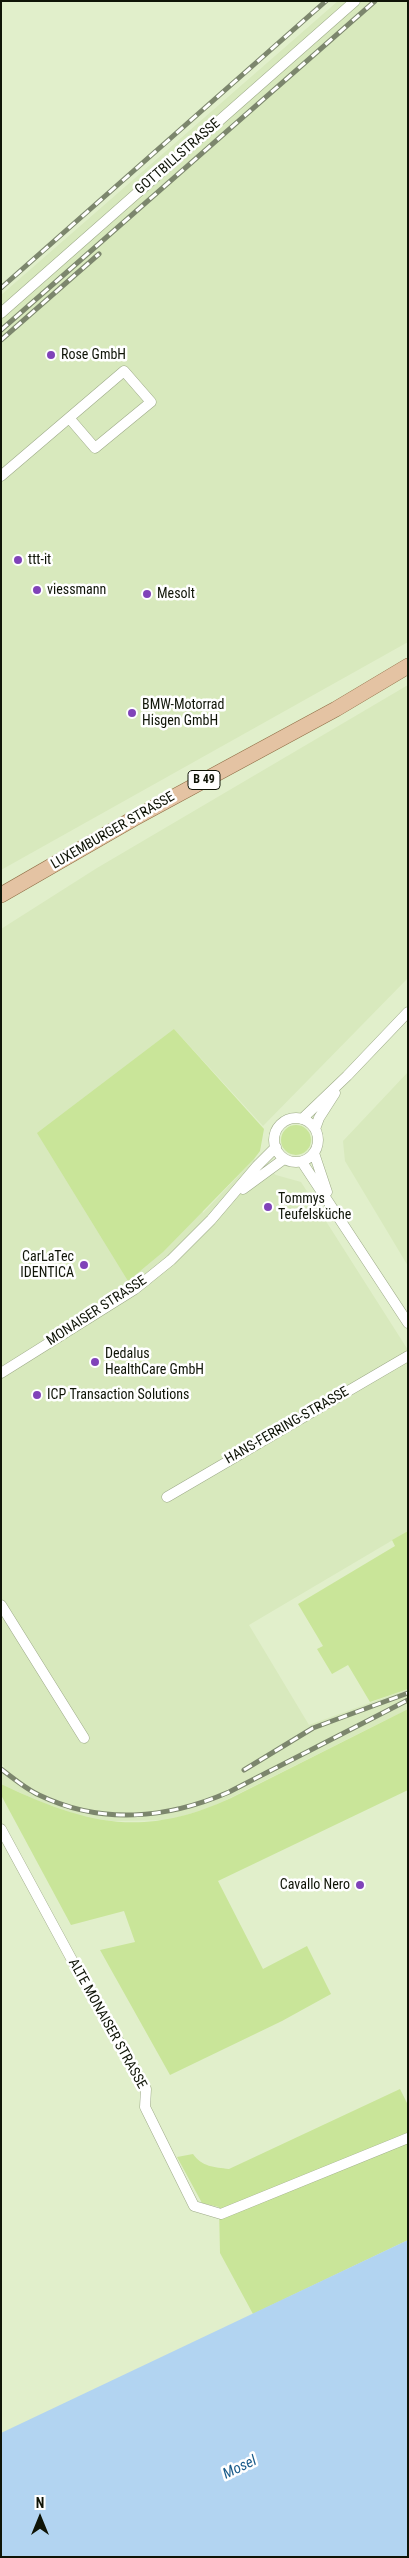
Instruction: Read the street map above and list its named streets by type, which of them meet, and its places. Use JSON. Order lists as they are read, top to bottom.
{
  "streets": {
    "main road": ["B 49", "LUXEMBURGER STRASSE"],
    "street": [
      "GOTTBILLSTRASSE",
      "MONAISER STRASSE",
      "HANS-FERRING-STRASSE",
      "ALTE MONAISER STRASSE"
    ]
  },
  "water": ["Mosel"],
  "places": [
    "Rose GmbH",
    "ttt-it",
    "viessmann",
    "Mesolt",
    "BMW-Motorrad Hisgen GmbH",
    "Tommys Teufelsküche",
    "CarLaTec IDENTICA",
    "Dedalus HealthCare GmbH",
    "ICP Transaction Solutions",
    "Cavallo Nero"
  ],
  "north": "top"
}
